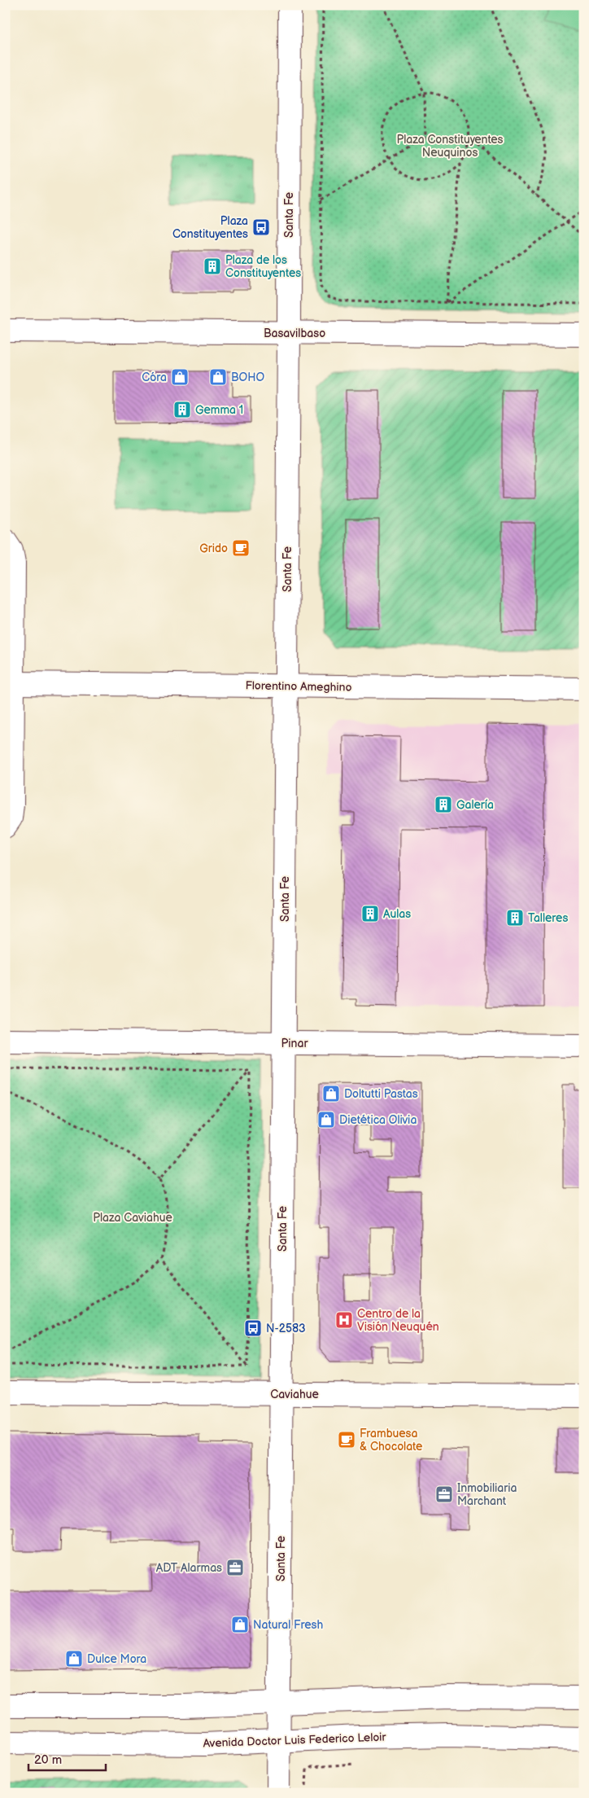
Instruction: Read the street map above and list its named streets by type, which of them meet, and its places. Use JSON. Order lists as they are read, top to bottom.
{
  "streets": {
    "street": [
      "Santa Fe",
      "Basavilbaso",
      "Florentino Ameghino",
      "Pinar",
      "Caviahue",
      "Avenida Doctor Luis Federico Leloir"
    ]
  },
  "crossings": [
    ["Santa Fe", "Basavilbaso"],
    ["Santa Fe", "Florentino Ameghino"],
    ["Santa Fe", "Pinar"],
    ["Santa Fe", "Caviahue"],
    ["Santa Fe", "Avenida Doctor Luis Federico Leloir"]
  ],
  "parks": ["Plaza Constituyentes Neuquinos", "Plaza Caviahue"],
  "places": {
    "bus stop": ["Plaza Constituyentes", "N-2583"],
    "building": [
      "Plaza de los Constituyentes",
      "Gemma 1",
      "Galería",
      "Aulas",
      "Talleres"
    ],
    "shop": [
      "Córa",
      "BOHO",
      "Doltutti Pastas",
      "Dietética Olivia",
      "Natural Fresh",
      "Dulce Mora"
    ],
    "cafe": ["Grido", "Frambuesa & Chocolate"],
    "hospital": ["Centro de la Visión Neuquén"],
    "office": ["Inmobiliaria Marchant", "ADT Alarmas"]
  },
  "scale_bar": "20 m"
}
